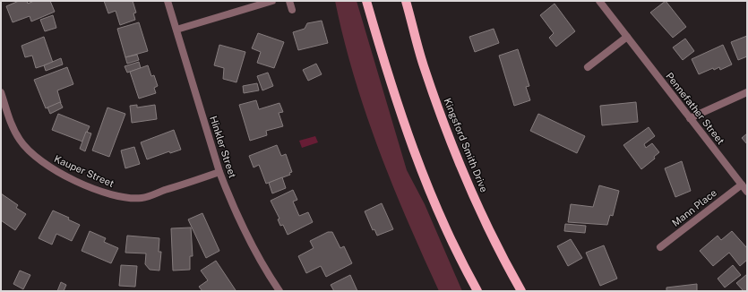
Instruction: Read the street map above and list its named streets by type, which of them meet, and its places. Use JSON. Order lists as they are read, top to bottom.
{
  "streets": {
    "main road": ["Kingsford Smith Drive"],
    "street": [
      "Pennefather Street",
      "Hinkler Street",
      "Kauper Street",
      "Mann Place"
    ]
  },
  "crossings": [
    ["Pennefather Street", "Mann Place"],
    ["Hinkler Street", "Kauper Street"]
  ]
}
